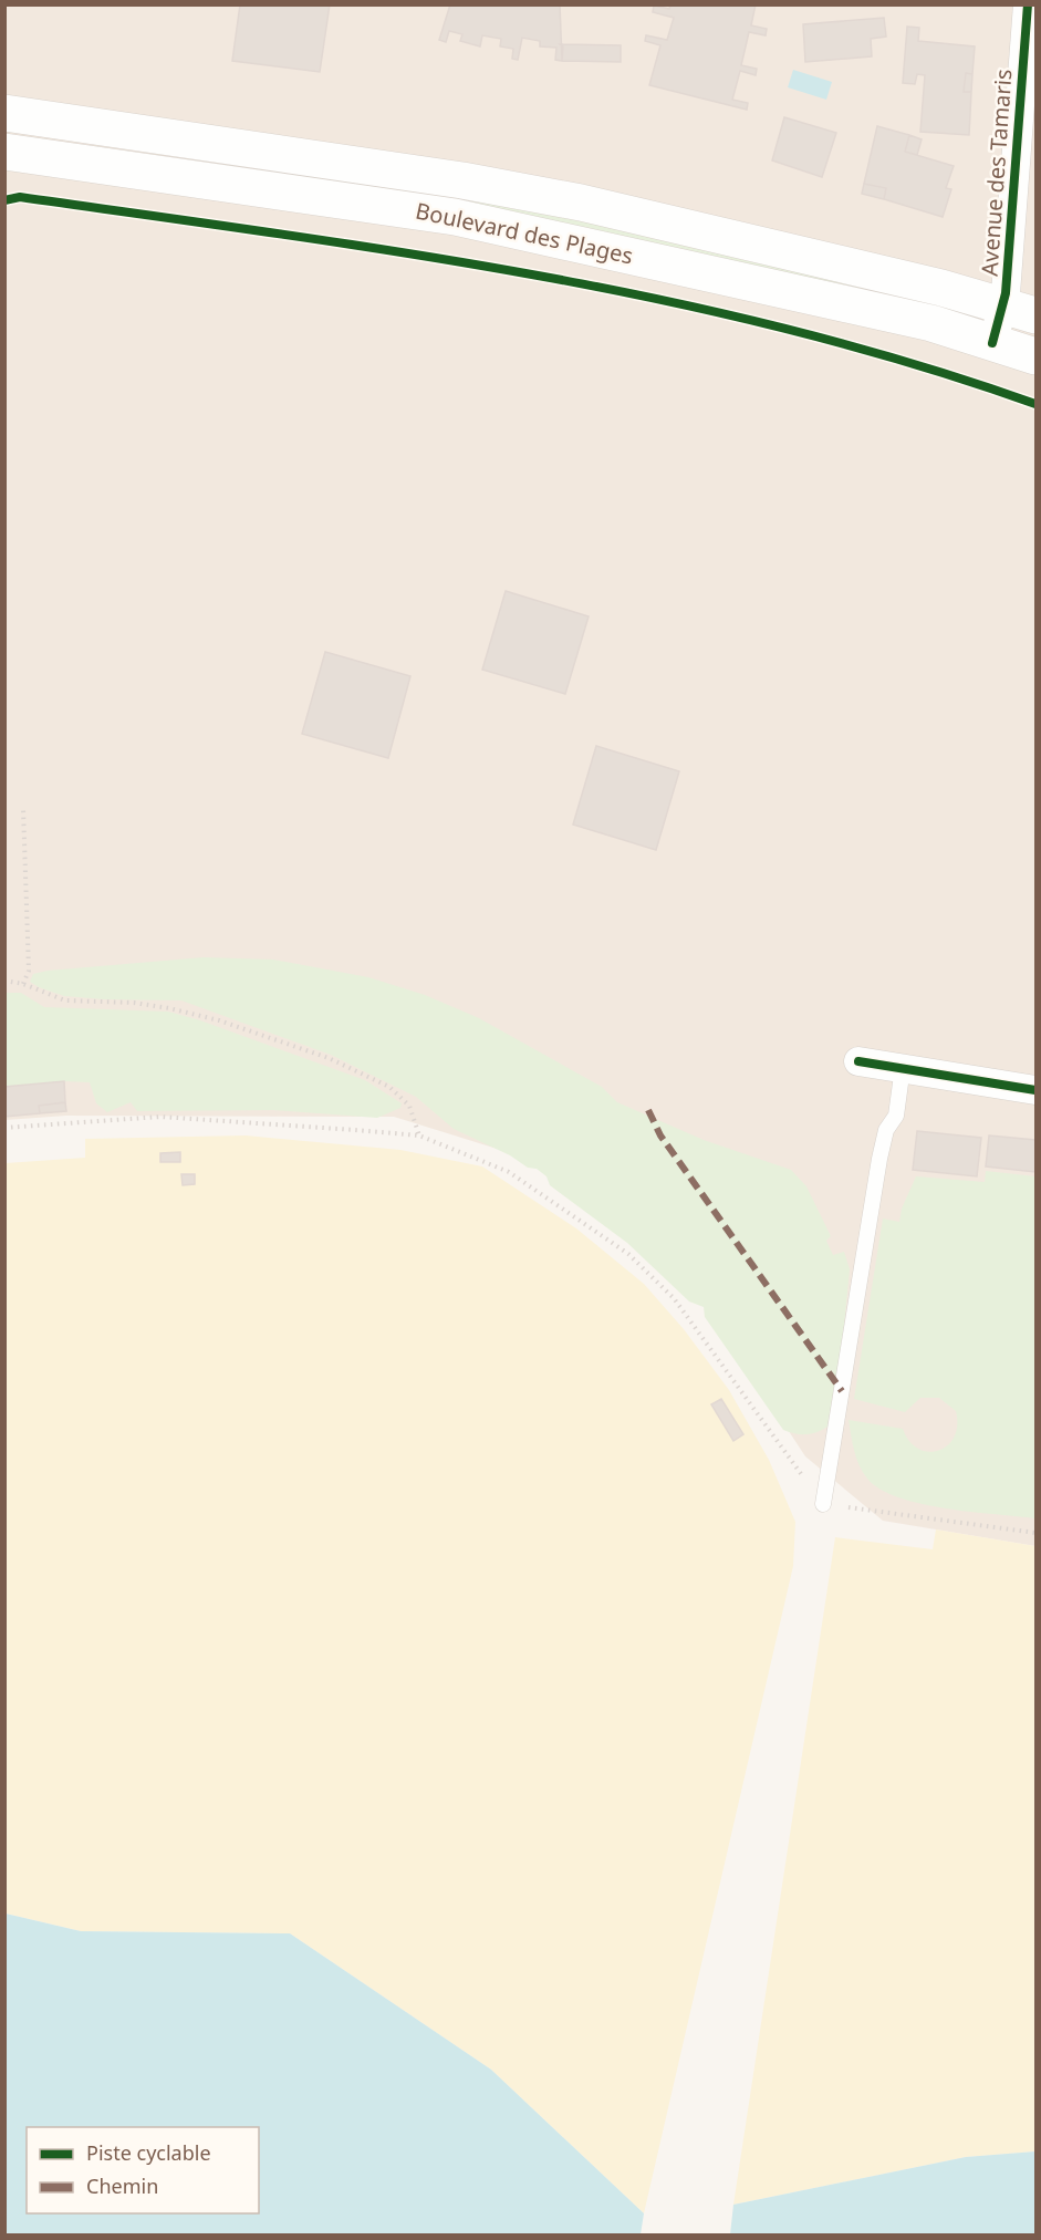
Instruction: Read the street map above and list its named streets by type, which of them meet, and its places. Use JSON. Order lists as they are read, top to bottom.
{
  "streets": {
    "main road": ["Boulevard des Plages"],
    "street": ["Avenue des Tamaris"]
  },
  "crossings": [
    ["Avenue des Tamaris", "Boulevard des Plages"]
  ],
  "legend": ["Piste cyclable", "Chemin"]
}
